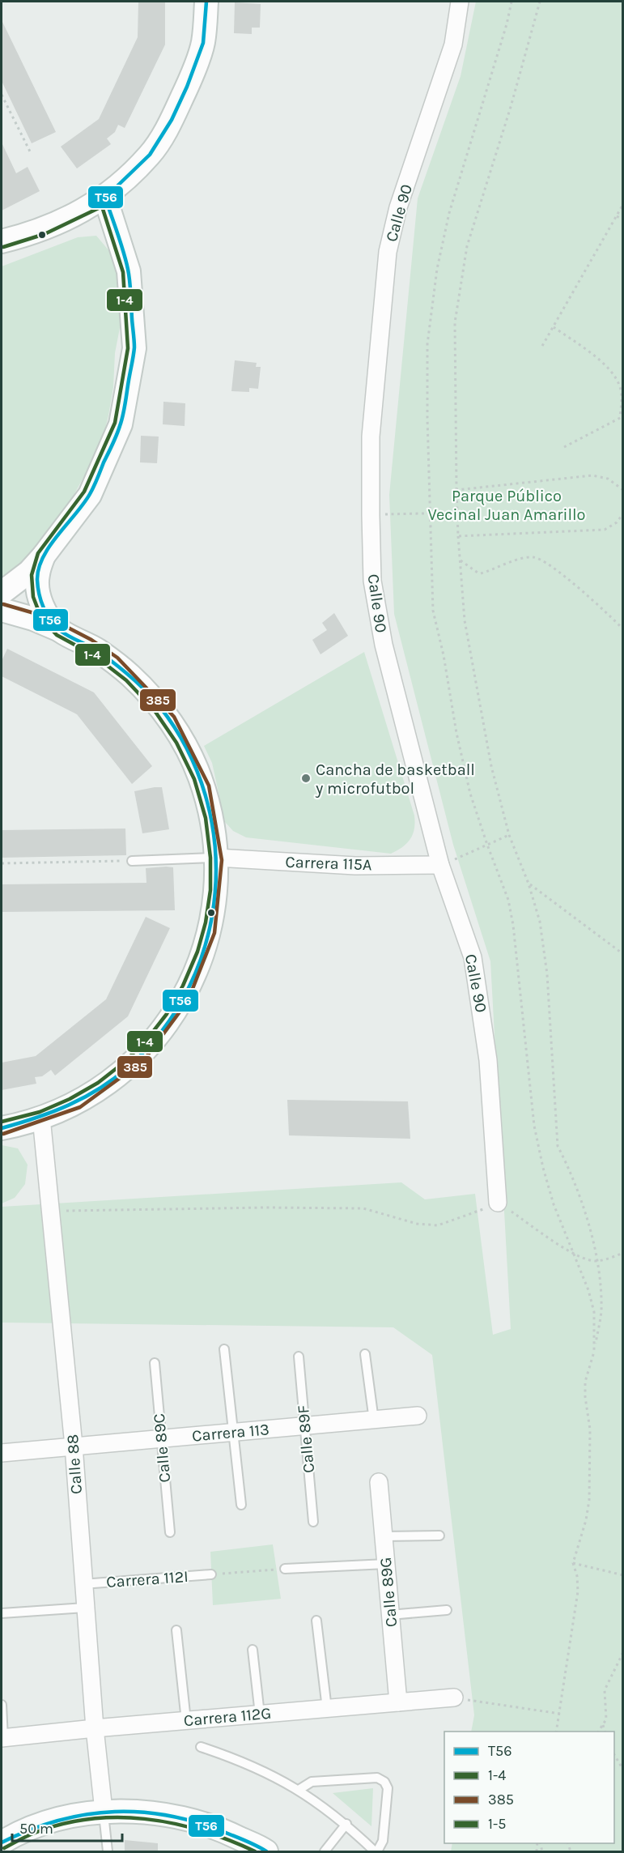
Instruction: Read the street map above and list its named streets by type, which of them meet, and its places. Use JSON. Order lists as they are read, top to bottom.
{
  "streets": {
    "street": [
      "Calle 90",
      "Carrera 115A",
      "Carrera 113",
      "Calle 88",
      "Calle 89G",
      "Carrera 112G"
    ],
    "lane": ["Calle 89F", "Calle 89C", "Carrera 112I"]
  },
  "crossings": [
    ["Calle 90", "Carrera 115A"],
    ["Carrera 113", "Calle 89F"],
    ["Carrera 113", "Calle 89C"],
    ["Carrera 113", "Calle 88"],
    ["Calle 88", "Carrera 112I"],
    ["Calle 88", "Carrera 112G"],
    ["Calle 89G", "Carrera 112G"]
  ],
  "parks": ["Parque Público Vecinal Juan Amarillo"],
  "places": ["Cancha de basketball y microfutbol"],
  "lines": [
    "transit line T56",
    "transit line 1-4",
    "transit line 385",
    "transit line 1-5"
  ],
  "legend": [
    "T56",
    "1-4",
    "385",
    "1-5"
  ],
  "scale_bar": "50 m"
}
